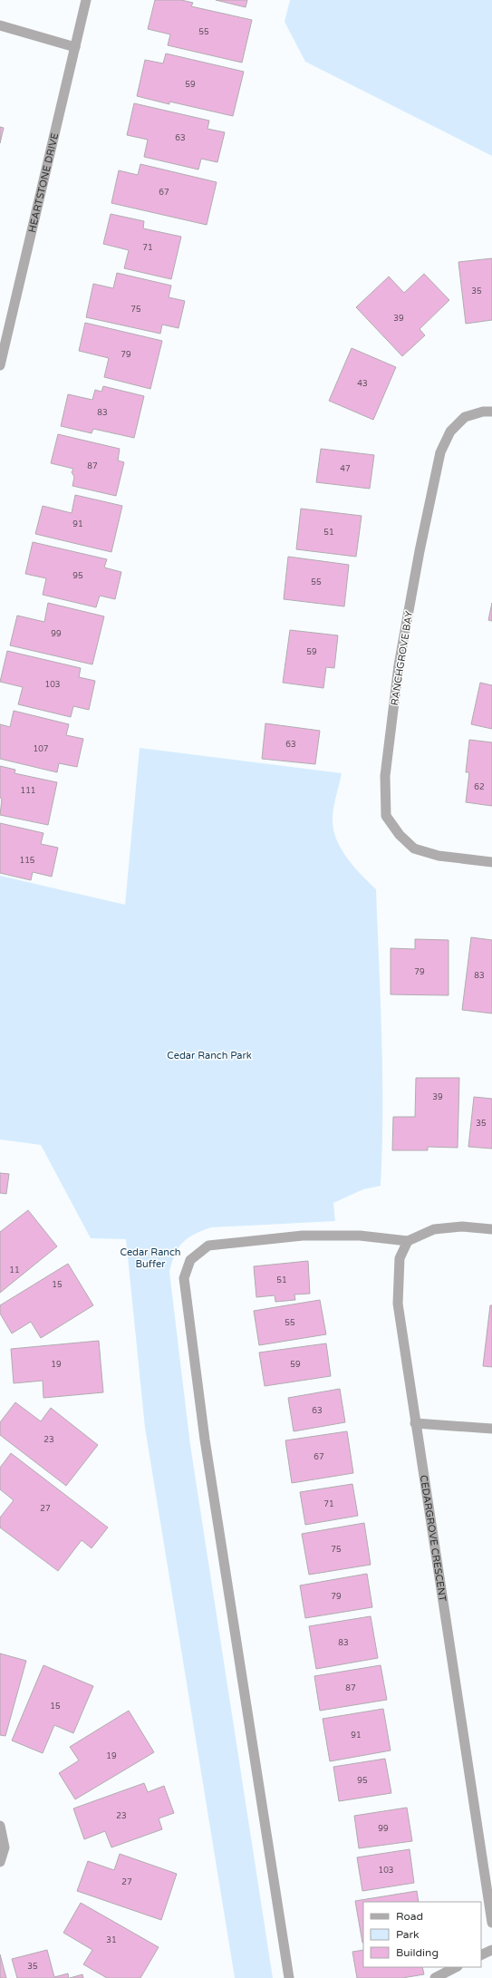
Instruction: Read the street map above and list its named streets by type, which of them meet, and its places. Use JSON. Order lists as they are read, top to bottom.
{
  "streets": {
    "street": ["HEARTSTONE DRIVE", "RANCHGROVE BAY", "CEDARGROVE CRESCENT"]
  },
  "parks": ["Cedar Ranch Park", "Cedar Ranch Buffer"],
  "house_numbers": [
    "55",
    "59",
    "63",
    "67",
    "71",
    "35",
    "75",
    "39",
    "79",
    "43",
    "83",
    "87",
    "47",
    "91",
    "51",
    "95",
    "55",
    "99",
    "59",
    "103",
    "63",
    "107",
    "62",
    "111",
    "115",
    "79",
    "83",
    "39",
    "35",
    "11",
    "51",
    "15",
    "55",
    "19",
    "59",
    "63",
    "23",
    "67",
    "71",
    "27",
    "75",
    "79",
    "83",
    "87",
    "15",
    "91",
    "19",
    "95",
    "23",
    "99",
    "103",
    "27",
    "31",
    "35"
  ],
  "legend": ["Road", "Park", "Building"]
}
